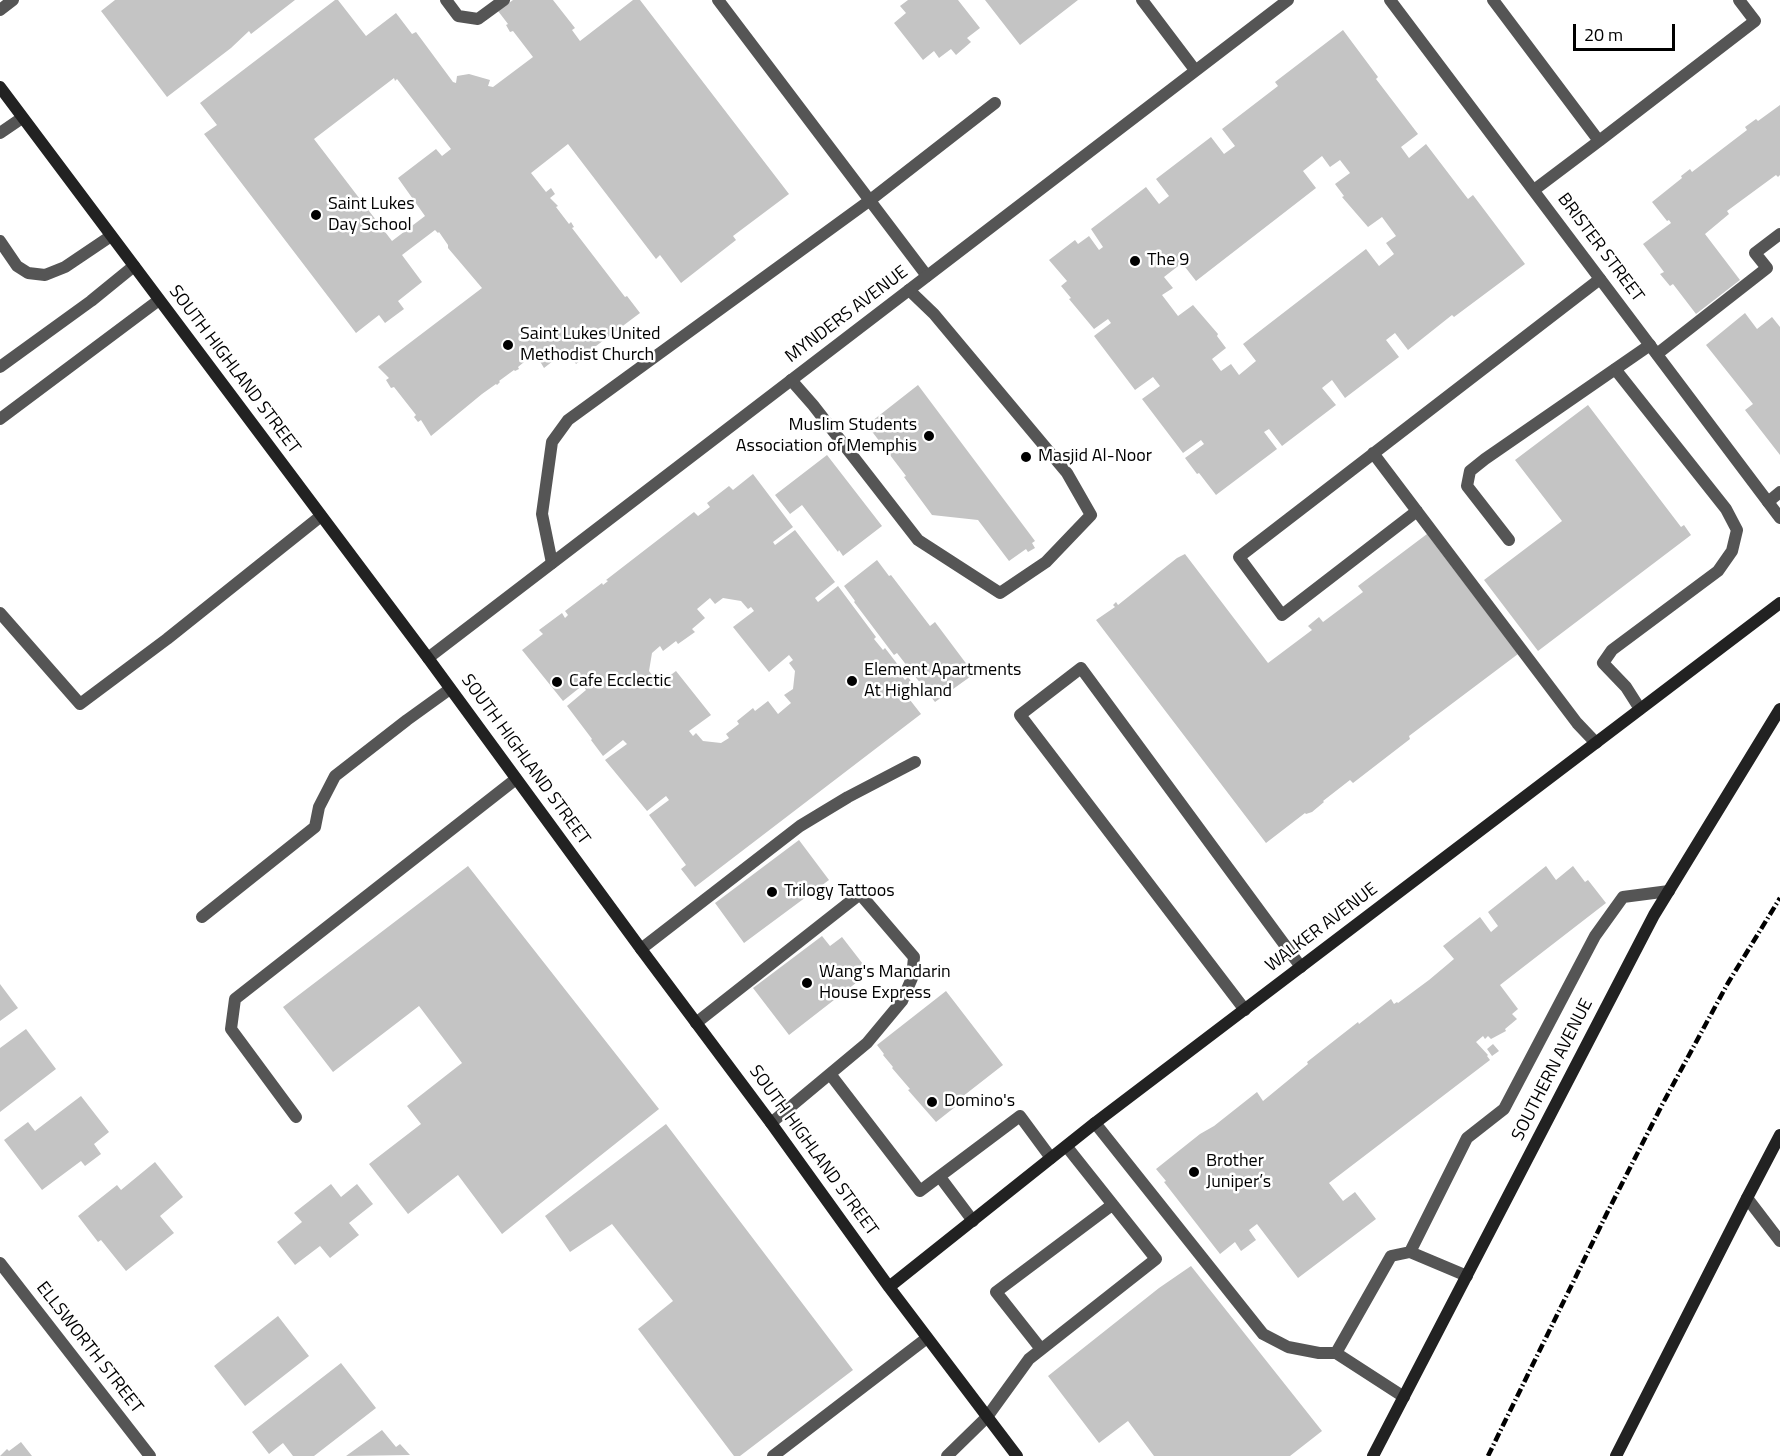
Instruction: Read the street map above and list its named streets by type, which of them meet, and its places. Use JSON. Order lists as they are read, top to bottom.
{
  "streets": {
    "street": [
      "BRISTER STREET",
      "MYNDERS AVENUE",
      "SOUTH HIGHLAND STREET",
      "WALKER AVENUE",
      "SOUTHERN AVENUE",
      "ELLSWORTH STREET"
    ]
  },
  "crossings": [
    ["MYNDERS AVENUE", "SOUTH HIGHLAND STREET"],
    ["SOUTH HIGHLAND STREET", "WALKER AVENUE"]
  ],
  "places": [
    "Saint Lukes Day School",
    "The 9",
    "Saint Lukes United Methodist Church",
    "Muslim Students Association of Memphis",
    "Masjid Al-Noor",
    "Element Apartments At Highland",
    "Cafe Ecclectic",
    "Trilogy Tattoos",
    "Wang's Mandarin House Express",
    "Domino's",
    "Brother Juniper’s"
  ],
  "scale_bar": "20 m"
}
